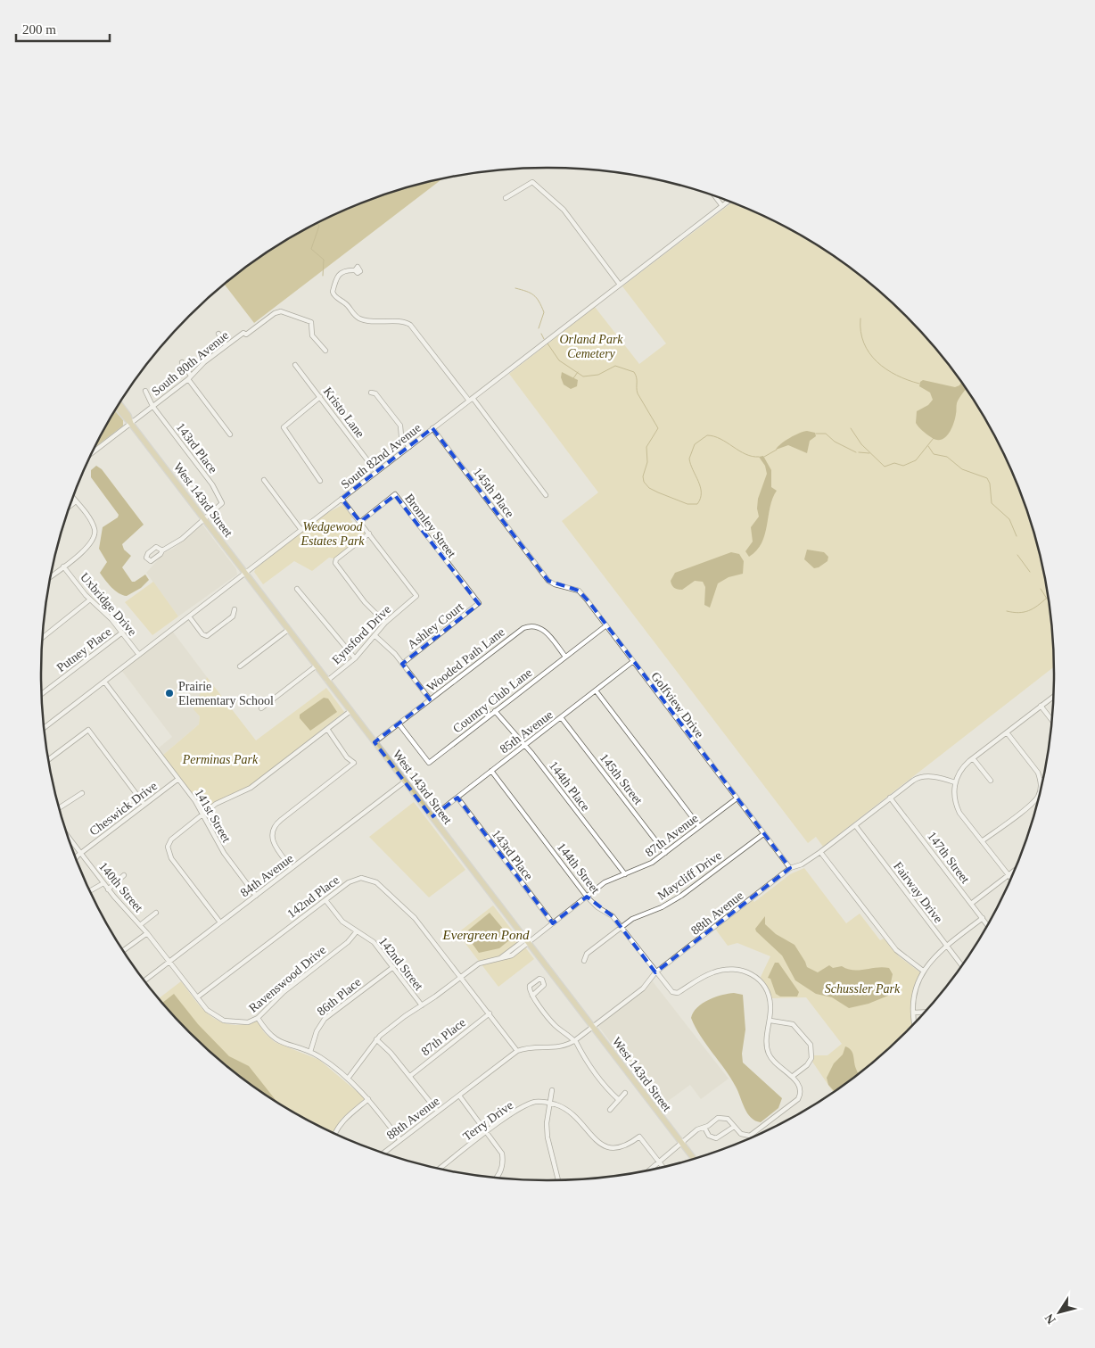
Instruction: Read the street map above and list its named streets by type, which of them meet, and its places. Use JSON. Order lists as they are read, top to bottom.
{
  "streets": {
    "main road": ["West 143rd Street"],
    "street": [
      "South 80th Avenue",
      "Kristo Lane",
      "143rd Place",
      "South 82nd Avenue",
      "145th Place",
      "Bromley Street",
      "Uxbridge Drive",
      "Ashley Court",
      "Eynsford Drive",
      "Putney Place",
      "Wooded Path Lane",
      "Country Club Lane",
      "Golfview Drive",
      "85th Avenue",
      "145th Street",
      "144th Place",
      "Cheswick Drive",
      "141st Street",
      "87th Avenue",
      "147th Street",
      "144th Street",
      "84th Avenue",
      "Maycliff Drive",
      "140th Street",
      "Fairway Drive",
      "142nd Place",
      "88th Avenue",
      "142nd Street",
      "Ravenswood Drive",
      "86th Place",
      "87th Place",
      "Terry Drive"
    ]
  },
  "crossings": [
    ["South 80th Avenue", "143rd Place"],
    ["South 80th Avenue", "West 143rd Street"],
    ["Kristo Lane", "South 82nd Avenue"],
    ["143rd Place", "West 143rd Street"],
    ["143rd Place", "85th Avenue"],
    ["143rd Place", "87th Avenue"],
    ["South 82nd Avenue", "145th Place"],
    ["South 82nd Avenue", "West 143rd Street"],
    ["South 82nd Avenue", "Uxbridge Drive"],
    ["South 82nd Avenue", "Eynsford Drive"],
    ["South 82nd Avenue", "141st Street"],
    ["145th Place", "Golfview Drive"],
    ["West 143rd Street", "Eynsford Drive"],
    ["West 143rd Street", "Wooded Path Lane"],
    ["West 143rd Street", "85th Avenue"],
    ["West 143rd Street", "87th Avenue"],
    ["West 143rd Street", "84th Avenue"],
    ["West 143rd Street", "88th Avenue"],
    ["Bromley Street", "Ashley Court"],
    ["Bromley Street", "Eynsford Drive"],
    ["Uxbridge Drive", "Putney Place"],
    ["Wooded Path Lane", "Country Club Lane"],
    ["Country Club Lane", "Golfview Drive"],
    ["Country Club Lane", "144th Place"],
    ["Golfview Drive", "85th Avenue"],
    ["Golfview Drive", "87th Avenue"],
    ["Golfview Drive", "Maycliff Drive"],
    ["Golfview Drive", "88th Avenue"],
    ["85th Avenue", "145th Street"],
    ["85th Avenue", "144th Place"],
    ["85th Avenue", "144th Street"],
    ["145th Street", "87th Avenue"],
    ["144th Place", "87th Avenue"],
    ["Cheswick Drive", "141st Street"],
    ["Cheswick Drive", "140th Street"],
    ["141st Street", "84th Avenue"],
    ["87th Avenue", "144th Street"],
    ["87th Avenue", "142nd Place"],
    ["147th Street", "88th Avenue"],
    ["144th Street", "Maycliff Drive"],
    ["144th Street", "88th Avenue"],
    ["84th Avenue", "140th Street"],
    ["84th Avenue", "Ravenswood Drive"],
    ["140th Street", "Ravenswood Drive"],
    ["Fairway Drive", "88th Avenue"],
    ["142nd Place", "88th Avenue"],
    ["142nd Place", "142nd Street"],
    ["142nd Place", "Ravenswood Drive"],
    ["142nd Place", "87th Place"],
    ["142nd Street", "Ravenswood Drive"],
    ["142nd Street", "86th Place"]
  ],
  "water": ["Evergreen Pond"],
  "parks": [
    "Orland Park Cemetery",
    "Wedgewood Estates Park",
    "Perminas Park",
    "Schussler Park"
  ],
  "places": ["Prairie Elementary School"],
  "scale_bar": "200 m",
  "north": "bottom left"
}
